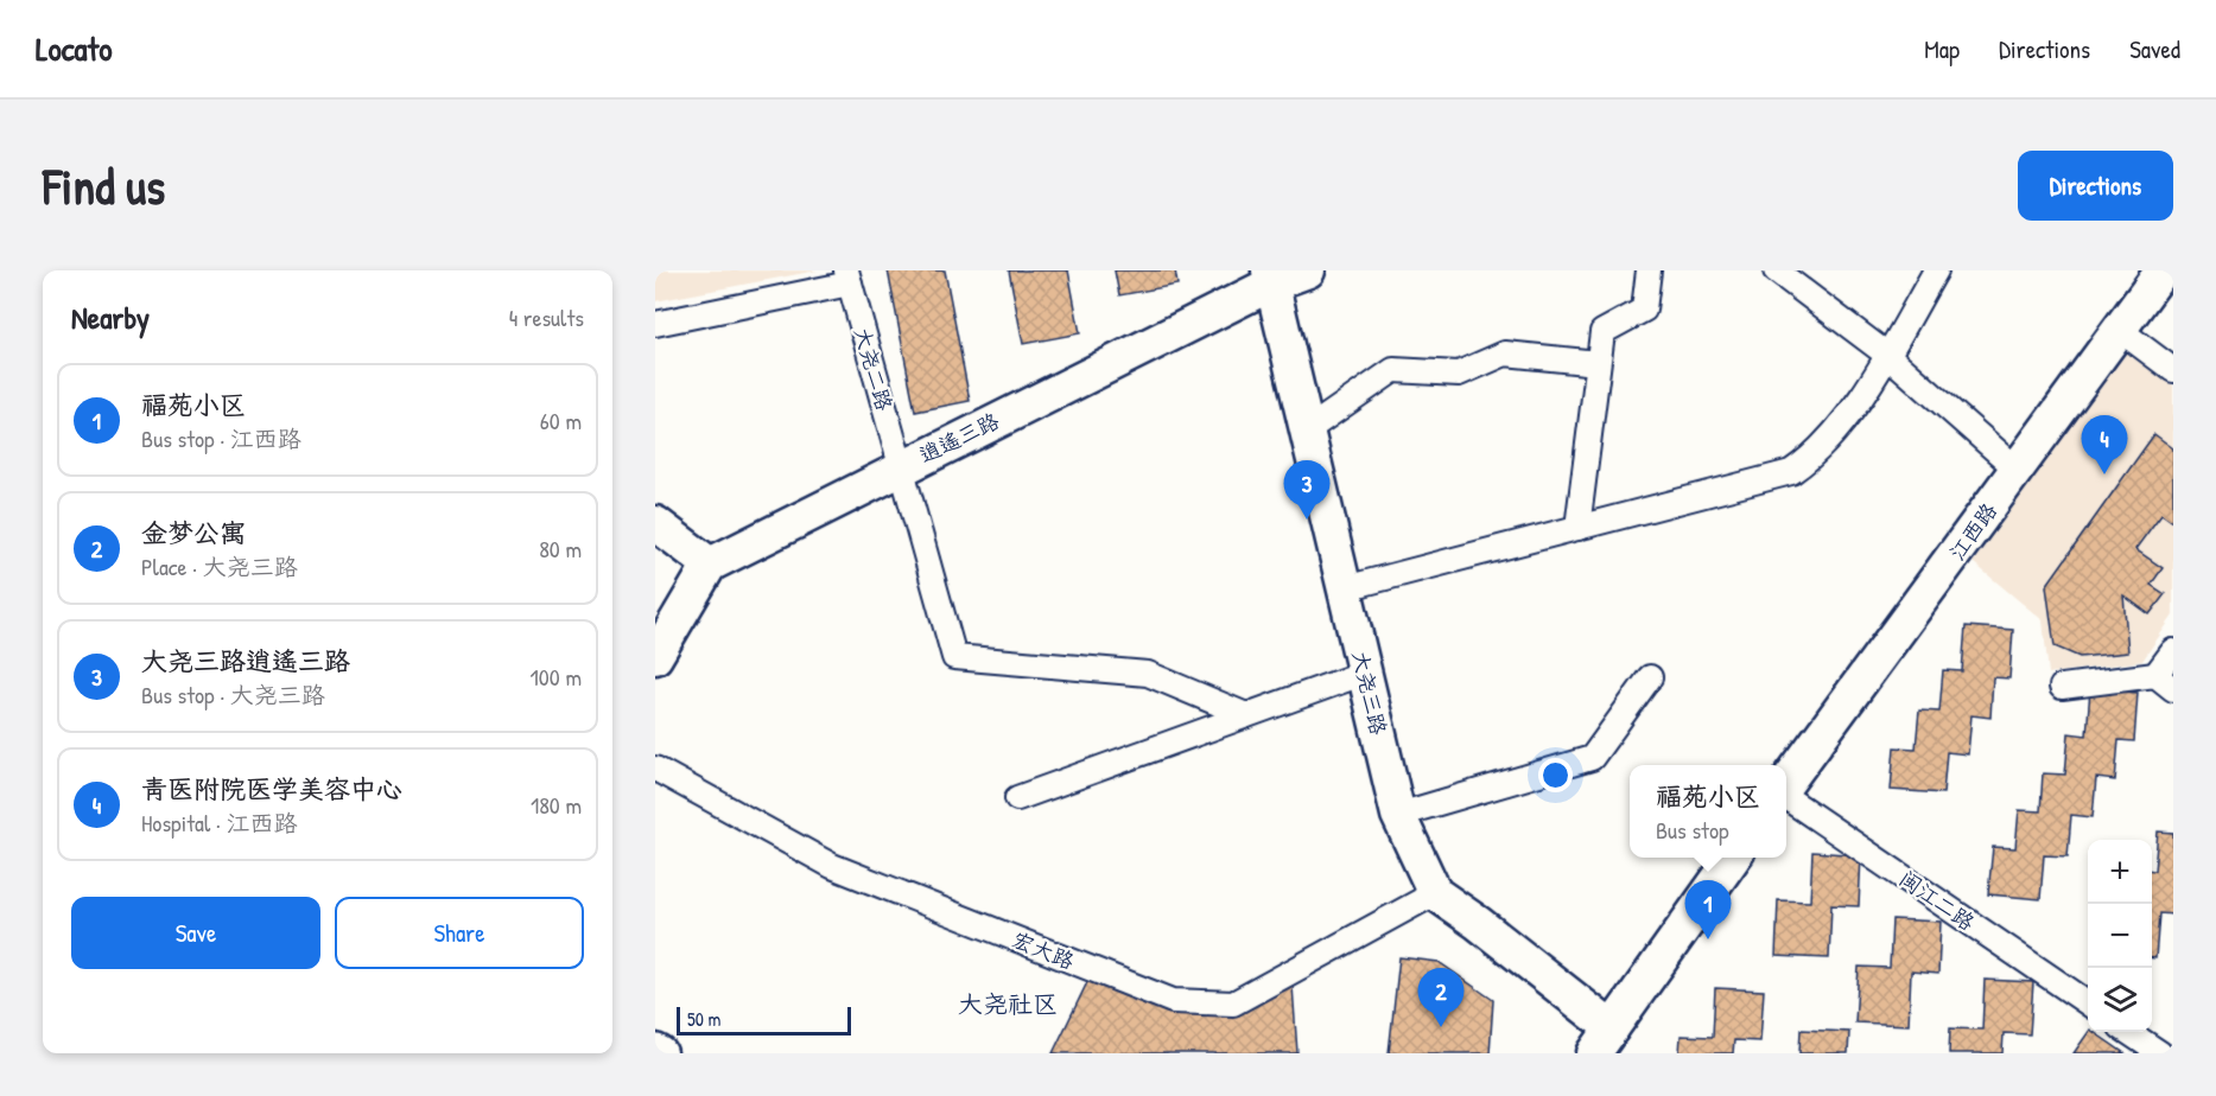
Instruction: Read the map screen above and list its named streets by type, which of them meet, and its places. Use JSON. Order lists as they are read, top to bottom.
{
  "streets": {
    "street": [
      "大尧二路",
      "逍遥三路",
      "江西路",
      "大尧三路",
      "闽江二路",
      "宏大路"
    ]
  },
  "crossings": [
    ["大尧二路", "逍遥三路"],
    ["逍遥三路", "大尧三路"],
    ["大尧三路", "宏大路"]
  ],
  "districts": ["大尧社区"],
  "scale_bar": "50 m",
  "page": {
    "header": "Locato",
    "nav": ["Map", "Directions", "Saved"],
    "buttons": [
      "Directions",
      ["Save", "Share"]
    ],
    "title": "Find us",
    "heading": ["Nearby", "4 results"],
    "list": [
      {
        "mark": "1",
        "name": "福苑小区",
        "note": "Bus stop · 江西路",
        "value": "60 m"
      },
      {
        "mark": "2",
        "name": "金梦公寓",
        "note": "Place · 大尧三路",
        "value": "80 m"
      },
      {
        "mark": "3",
        "name": "大尧三路逍遥三路",
        "note": "Bus stop · 大尧三路",
        "value": "100 m"
      },
      {
        "mark": "4",
        "name": "青医附院医学美容中心",
        "note": "Hospital · 江西路",
        "value": "180 m"
      }
    ],
    "pins": [
      "4",
      "3",
      "1",
      "2"
    ],
    "popup": ["福苑小区", "Bus stop"],
    "map_buttons": ["+", "−"],
    "scale": "50 m"
  }
}
